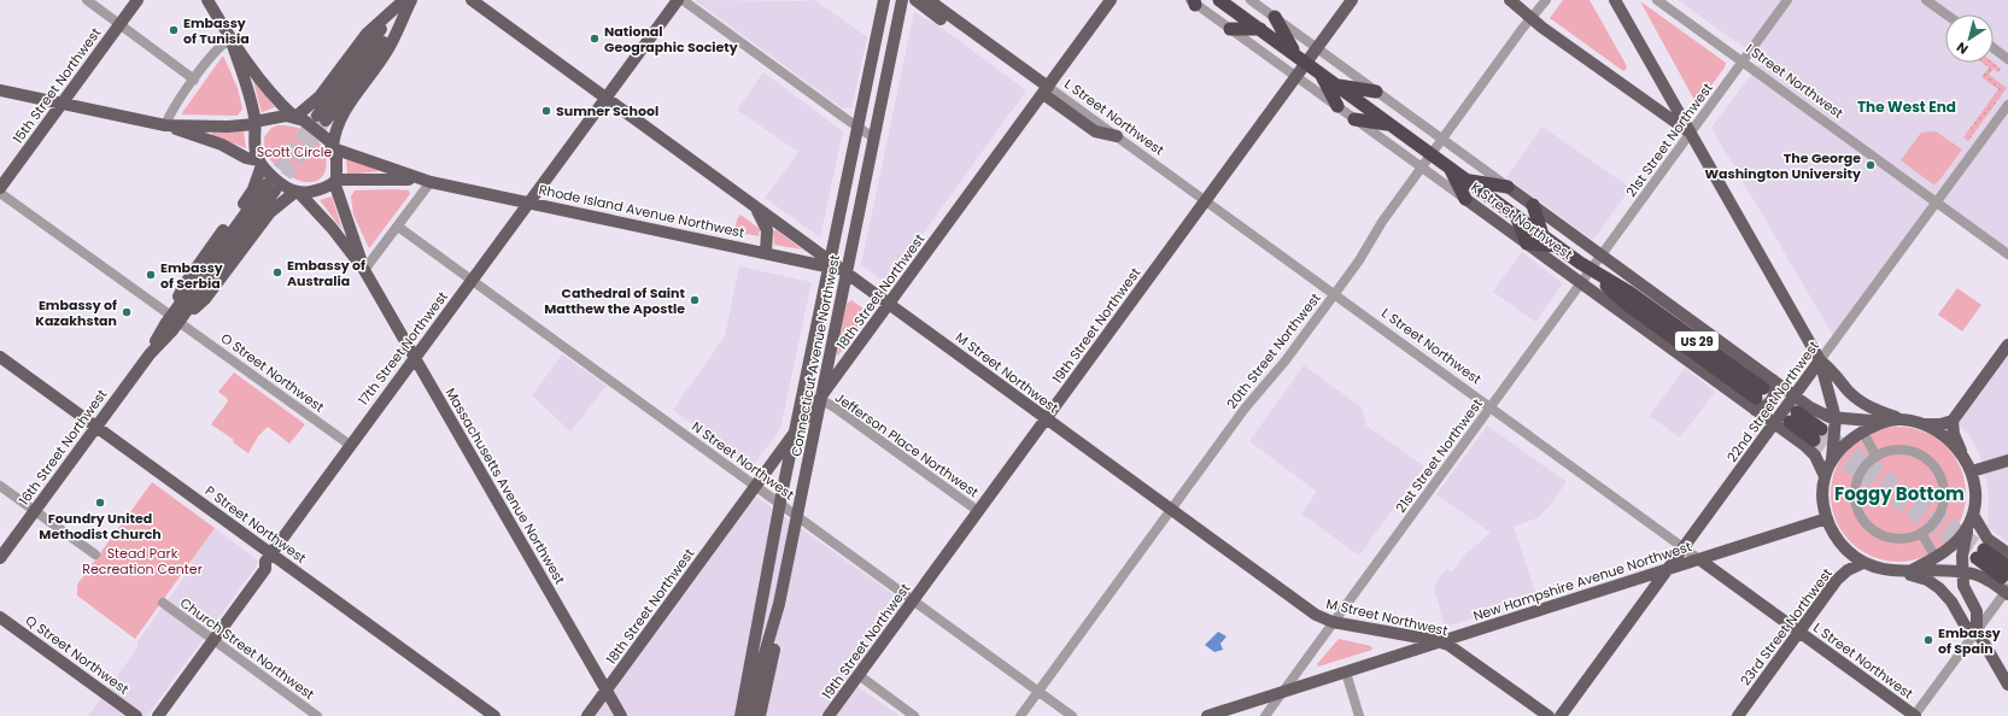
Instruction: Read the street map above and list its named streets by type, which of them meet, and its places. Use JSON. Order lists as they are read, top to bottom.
{
  "streets": {
    "highway": ["K Street Northwest", "US 29"],
    "main road": [
      "15th Street Northwest",
      "L Street Northwest",
      "Rhode Island Avenue Northwest",
      "18th Street Northwest",
      "19th Street Northwest",
      "17th Street Northwest",
      "Connecticut Avenue Northwest",
      "M Street Northwest",
      "22nd Street Northwest",
      "16th Street Northwest",
      "Massachusetts Avenue Northwest",
      "P Street Northwest",
      "New Hampshire Avenue Northwest",
      "23rd Street Northwest",
      "Q Street Northwest"
    ],
    "street": [
      "I Street Northwest",
      "21st Street Northwest",
      "20th Street Northwest",
      "O Street Northwest",
      "Jefferson Place Northwest",
      "N Street Northwest",
      "Church Street Northwest"
    ]
  },
  "crossings": [
    ["I Street Northwest", "21st Street Northwest"],
    ["I Street Northwest", "22nd Street Northwest"],
    ["L Street Northwest", "21st Street Northwest"],
    ["L Street Northwest", "18th Street Northwest"],
    ["L Street Northwest", "19th Street Northwest"],
    ["L Street Northwest", "20th Street Northwest"],
    ["L Street Northwest", "22nd Street Northwest"],
    ["L Street Northwest", "New Hampshire Avenue Northwest"],
    ["L Street Northwest", "23rd Street Northwest"],
    ["21st Street Northwest", "K Street Northwest"],
    ["21st Street Northwest", "M Street Northwest"],
    ["21st Street Northwest", "New Hampshire Avenue Northwest"],
    ["Rhode Island Avenue Northwest", "17th Street Northwest"],
    ["Rhode Island Avenue Northwest", "Connecticut Avenue Northwest"],
    ["Rhode Island Avenue Northwest", "M Street Northwest"],
    ["Rhode Island Avenue Northwest", "16th Street Northwest"],
    ["Rhode Island Avenue Northwest", "Massachusetts Avenue Northwest"],
    ["K Street Northwest", "19th Street Northwest"],
    ["K Street Northwest", "20th Street Northwest"],
    ["K Street Northwest", "22nd Street Northwest"],
    ["18th Street Northwest", "Connecticut Avenue Northwest"],
    ["18th Street Northwest", "M Street Northwest"],
    ["18th Street Northwest", "Jefferson Place Northwest"],
    ["18th Street Northwest", "N Street Northwest"],
    ["18th Street Northwest", "Massachusetts Avenue Northwest"],
    ["19th Street Northwest", "M Street Northwest"],
    ["19th Street Northwest", "Jefferson Place Northwest"],
    ["19th Street Northwest", "N Street Northwest"],
    ["17th Street Northwest", "O Street Northwest"],
    ["17th Street Northwest", "M Street Northwest"],
    ["17th Street Northwest", "N Street Northwest"],
    ["17th Street Northwest", "Massachusetts Avenue Northwest"],
    ["17th Street Northwest", "P Street Northwest"],
    ["17th Street Northwest", "Church Street Northwest"],
    ["20th Street Northwest", "M Street Northwest"],
    ["20th Street Northwest", "N Street Northwest"],
    ["Connecticut Avenue Northwest", "M Street Northwest"],
    ["Connecticut Avenue Northwest", "Jefferson Place Northwest"],
    ["Connecticut Avenue Northwest", "N Street Northwest"],
    ["O Street Northwest", "16th Street Northwest"],
    ["M Street Northwest", "New Hampshire Avenue Northwest"],
    ["22nd Street Northwest", "New Hampshire Avenue Northwest"],
    ["16th Street Northwest", "Massachusetts Avenue Northwest"],
    ["16th Street Northwest", "P Street Northwest"]
  ],
  "districts": ["The West End", "Foggy Bottom"],
  "parks": ["Scott Circle", "Stead Park Recreation Center"],
  "places": [
    "Embassy of Tunisia",
    "National Geographic Society",
    "Sumner School",
    "The George Washington University",
    "Embassy of Australia",
    "Embassy of Serbia",
    "Cathedral of Saint Matthew the Apostle",
    "Embassy of Kazakhstan",
    "Foundry United Methodist Church",
    "Embassy of Spain"
  ],
  "north": "bottom left"
}
